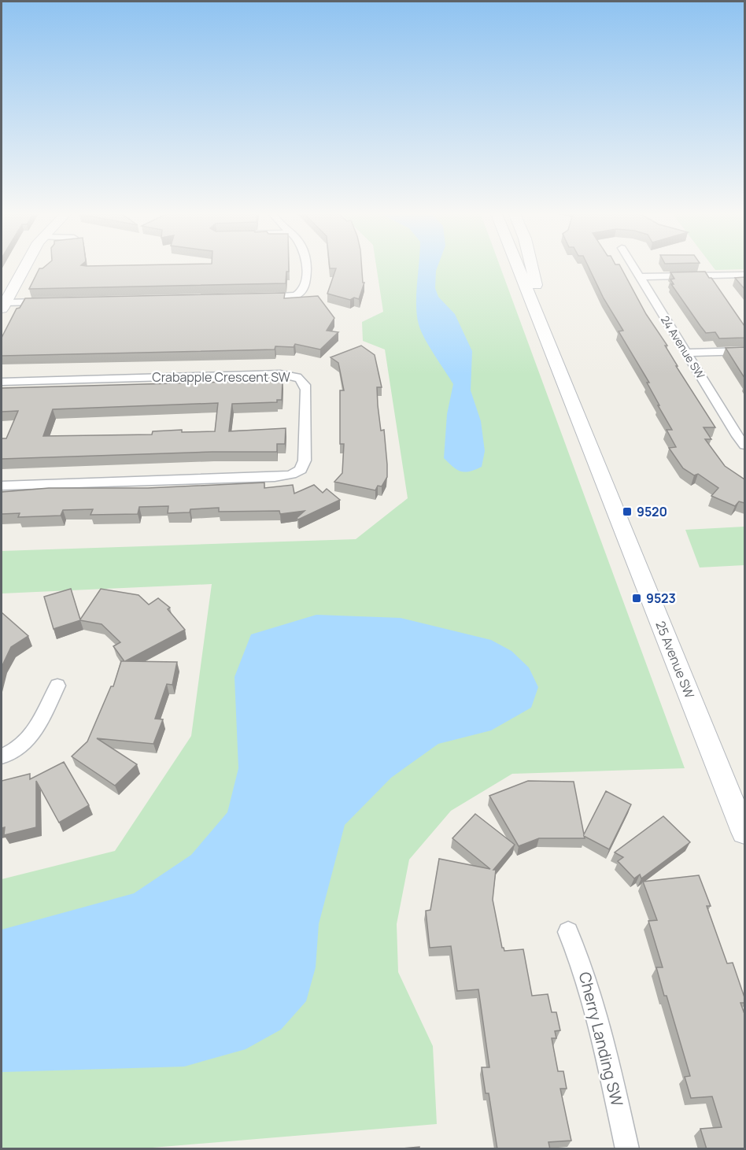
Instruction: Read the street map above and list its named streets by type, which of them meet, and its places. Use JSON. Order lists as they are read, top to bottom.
{
  "streets": {
    "main road": ["25 Avenue SW"],
    "street": ["24 Avenue SW", "Crabapple Crescent SW", "Cherry Landing SW"]
  },
  "places": {
    "transit": ["9520", "9523"]
  }
}
